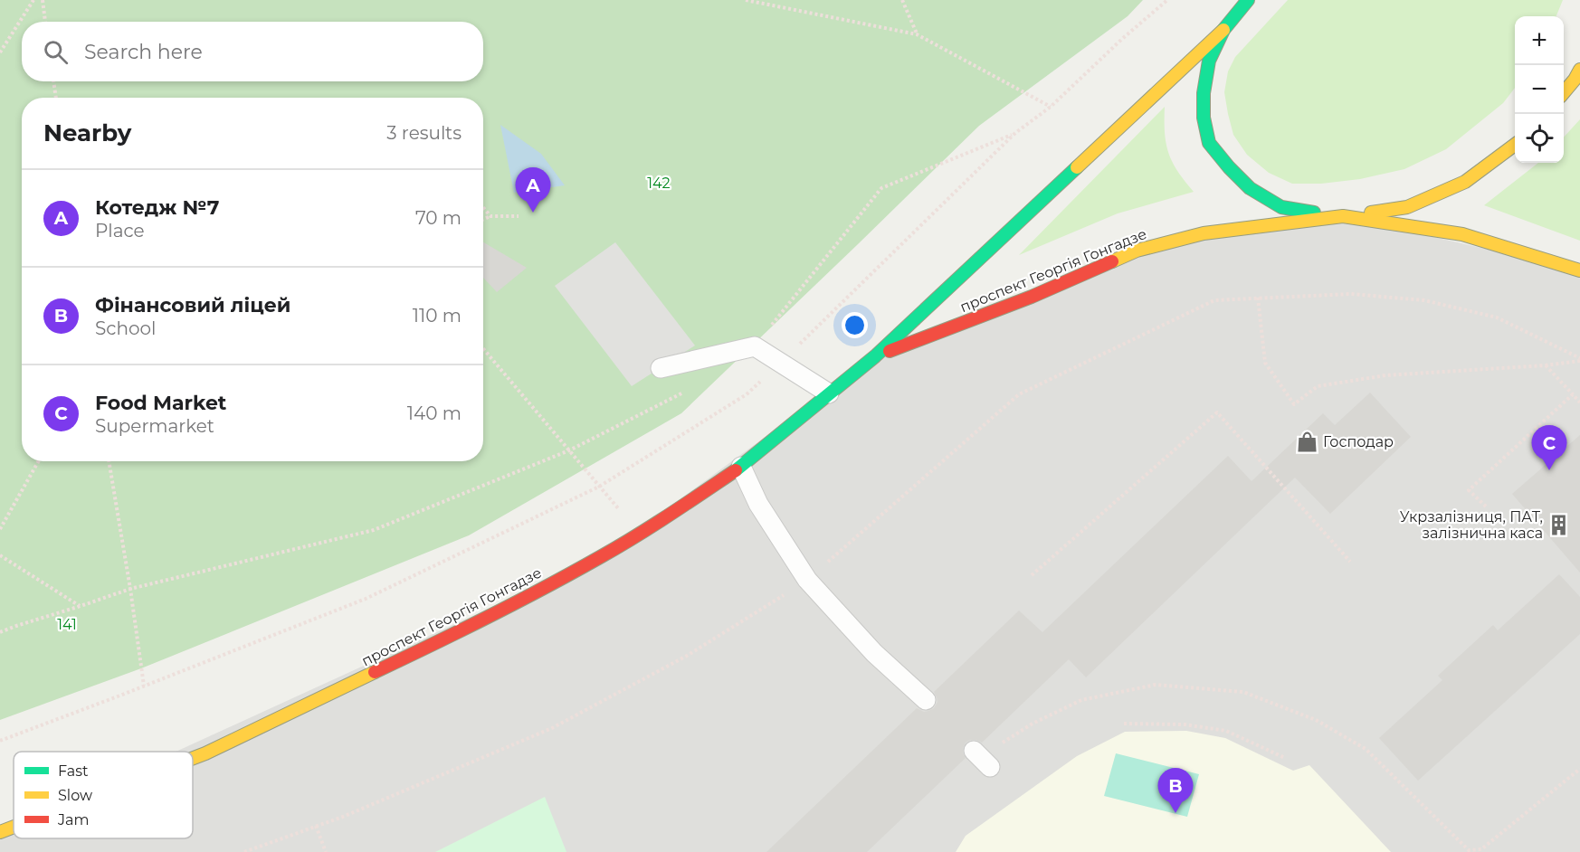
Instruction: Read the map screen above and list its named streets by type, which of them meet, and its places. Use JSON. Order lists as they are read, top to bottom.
{
  "streets": {
    "street": ["проспект Георгія Гонгадзе"]
  },
  "parks": ["142", "141"],
  "places": {
    "shop": ["Господар"],
    "building": ["Укрзалізниця, ПАТ, залізнична каса"]
  },
  "legend": ["Fast", "Slow", "Jam"],
  "page": {
    "map_buttons": ["+", "−"],
    "search": "Search here",
    "heading": ["Nearby", "3 results"],
    "pins": ["A", "C", "B"],
    "list": [
      {
        "mark": "A",
        "name": "Котедж №7",
        "note": "Place",
        "value": "70 m"
      },
      {
        "mark": "B",
        "name": "Фінансовий ліцей",
        "note": "School",
        "value": "110 m"
      },
      {
        "mark": "C",
        "name": "Food Market",
        "note": "Supermarket",
        "value": "140 m"
      }
    ]
  }
}
